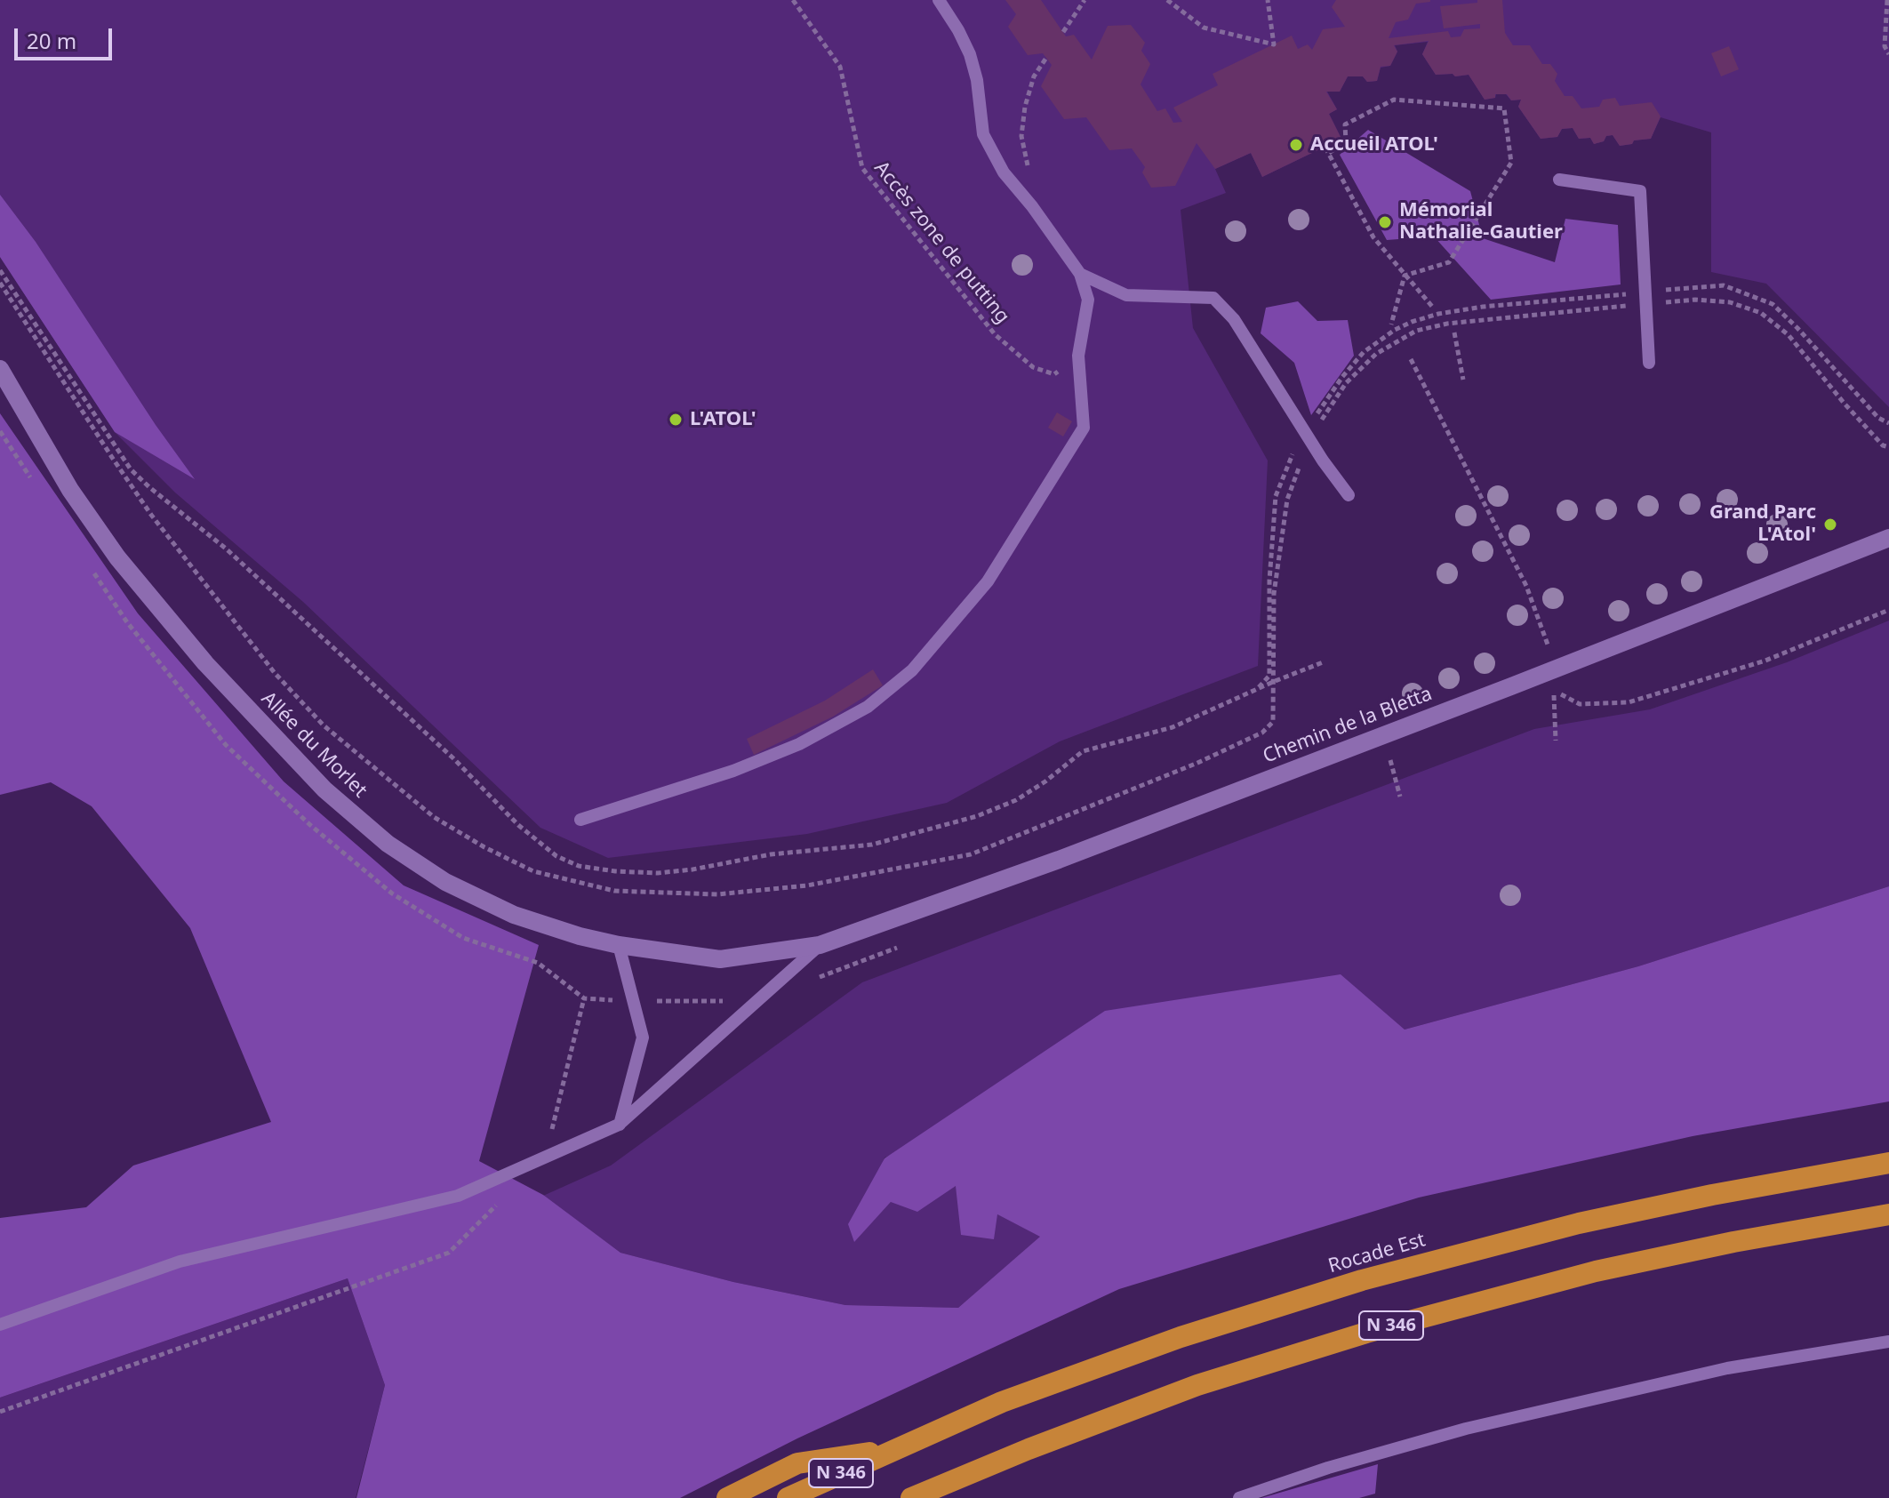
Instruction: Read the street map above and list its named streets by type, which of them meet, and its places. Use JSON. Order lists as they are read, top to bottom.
{
  "streets": {
    "highway": ["Rocade Est", "N 346"],
    "street": ["Chemin de la Bletta", "Allée du Morlet"],
    "path": ["Accès zone de putting"]
  },
  "crossings": [
    ["Chemin de la Bletta", "Allée du Morlet"],
    ["Rocade Est", "N 346"]
  ],
  "places": [
    "Accueil ATOL'",
    "Mémorial Nathalie-Gautier",
    "L'ATOL'",
    "Grand Parc L'Atol'"
  ],
  "scale_bar": "20 m"
}
